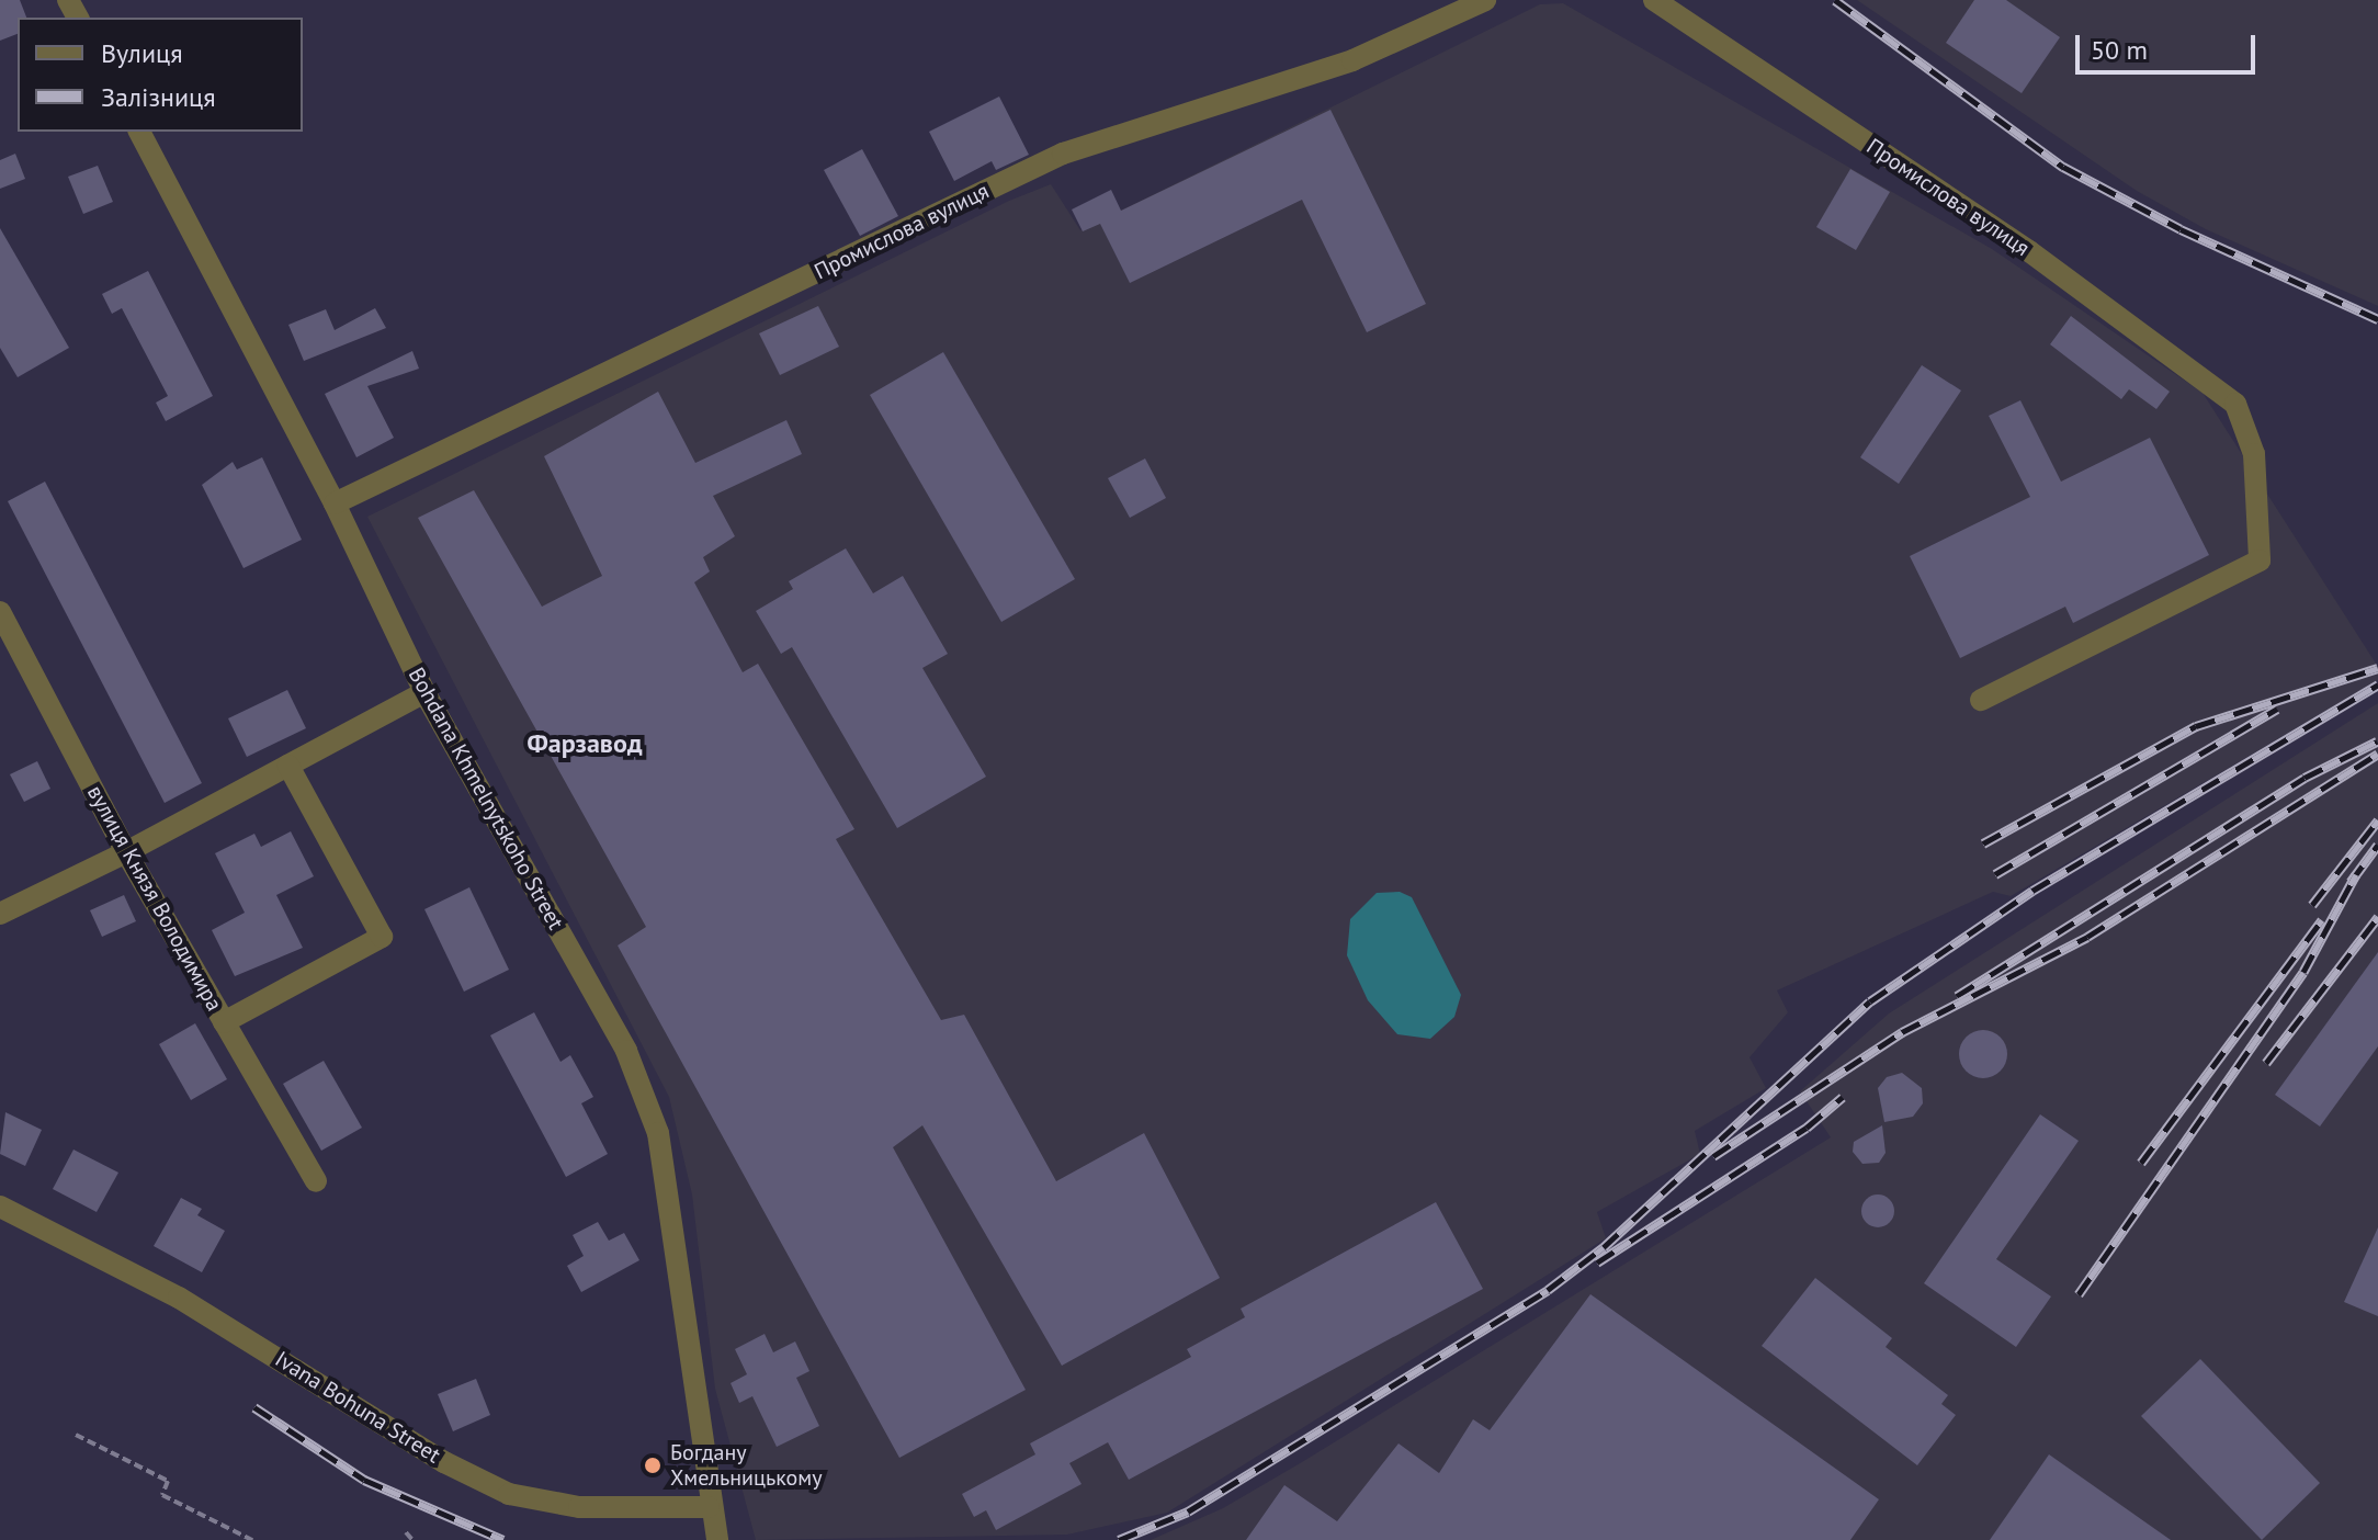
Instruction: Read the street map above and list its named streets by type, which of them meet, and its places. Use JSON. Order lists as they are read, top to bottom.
{
  "streets": {
    "street": [
      "Промислова вулиця",
      "Bohdana Khmelnytskoho Street",
      "вулиця Князя Володимира",
      "Ivana Bohuna Street"
    ]
  },
  "crossings": [
    ["Промислова вулиця", "Bohdana Khmelnytskoho Street"],
    ["Bohdana Khmelnytskoho Street", "Ivana Bohuna Street"]
  ],
  "districts": ["Фарзавод"],
  "places": ["Богдану Хмельницькому"],
  "legend": ["Вулиця", "Залізниця"],
  "scale_bar": "50 m"
}
